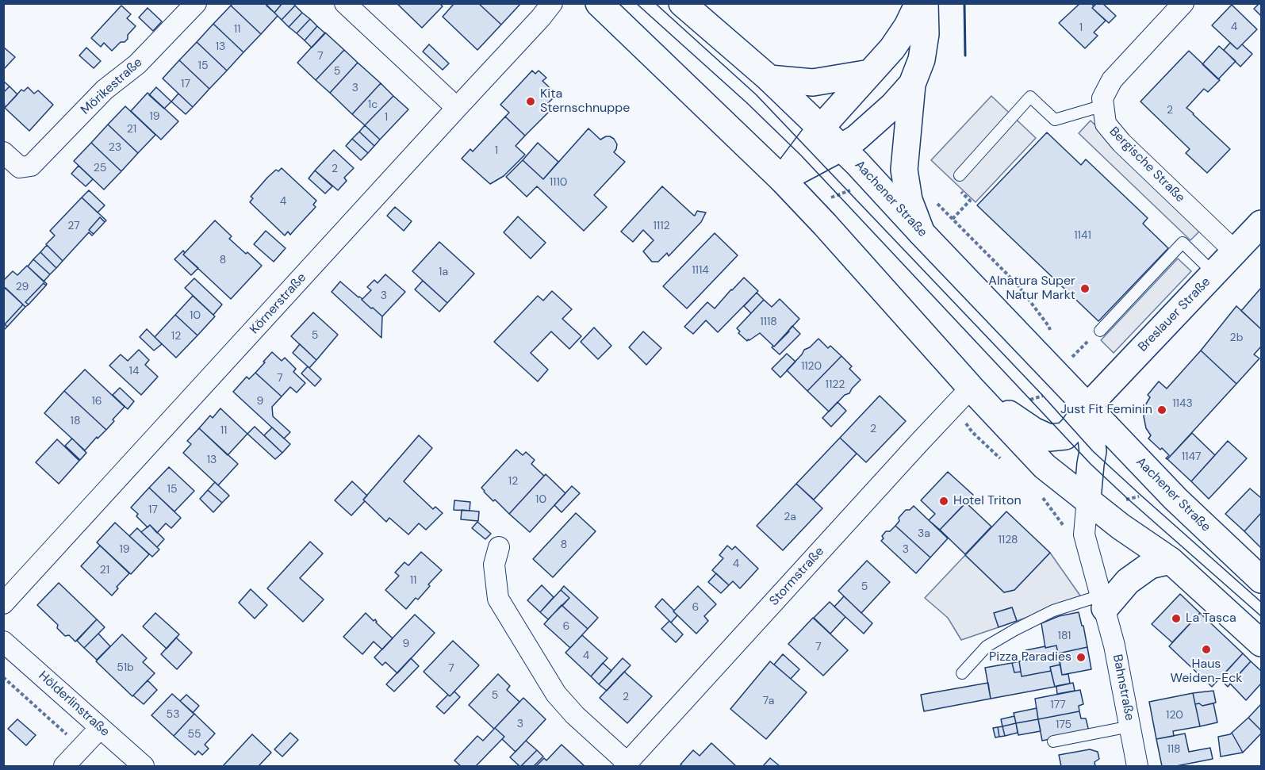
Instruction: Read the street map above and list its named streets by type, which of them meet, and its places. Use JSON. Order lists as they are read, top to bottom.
{
  "streets": {
    "main road": ["Aachener Straße", "Breslauer Straße"],
    "street": [
      "Mörikestraße",
      "Bergische Straße",
      "Körnerstraße",
      "Stormstraße",
      "Bahnstraße",
      "Hölderlinstraße"
    ]
  },
  "crossings": [
    ["Bergische Straße", "Breslauer Straße"],
    ["Aachener Straße", "Breslauer Straße"]
  ],
  "places": [
    "Kita Sternschnuppe",
    "Alnatura Super Natur Markt",
    "Just Fit Feminin",
    "Hotel Triton",
    "La Tasca",
    "Haus Weiden-Eck",
    "Pizza Paradies"
  ],
  "house_numbers": [
    "4",
    "1",
    "11",
    "13",
    "7",
    "15",
    "5",
    "17",
    "3",
    "1c",
    "2",
    "19",
    "1",
    "21",
    "23",
    "1",
    "25",
    "2",
    "1110",
    "4",
    "27",
    "1112",
    "1141",
    "8",
    "1114",
    "1a",
    "29",
    "3",
    "10",
    "1118",
    "5",
    "12",
    "2b",
    "1120",
    "14",
    "7",
    "1122",
    "16",
    "9",
    "1143",
    "18",
    "2",
    "11",
    "1147",
    "13",
    "12",
    "15",
    "10",
    "17",
    "2a",
    "3a",
    "1128",
    "8",
    "19",
    "3",
    "4",
    "21",
    "11",
    "5",
    "6",
    "6",
    "181",
    "9",
    "7",
    "4",
    "51b",
    "7",
    "5",
    "2",
    "7a",
    "177",
    "53",
    "120",
    "3",
    "175",
    "55",
    "118"
  ]
}
